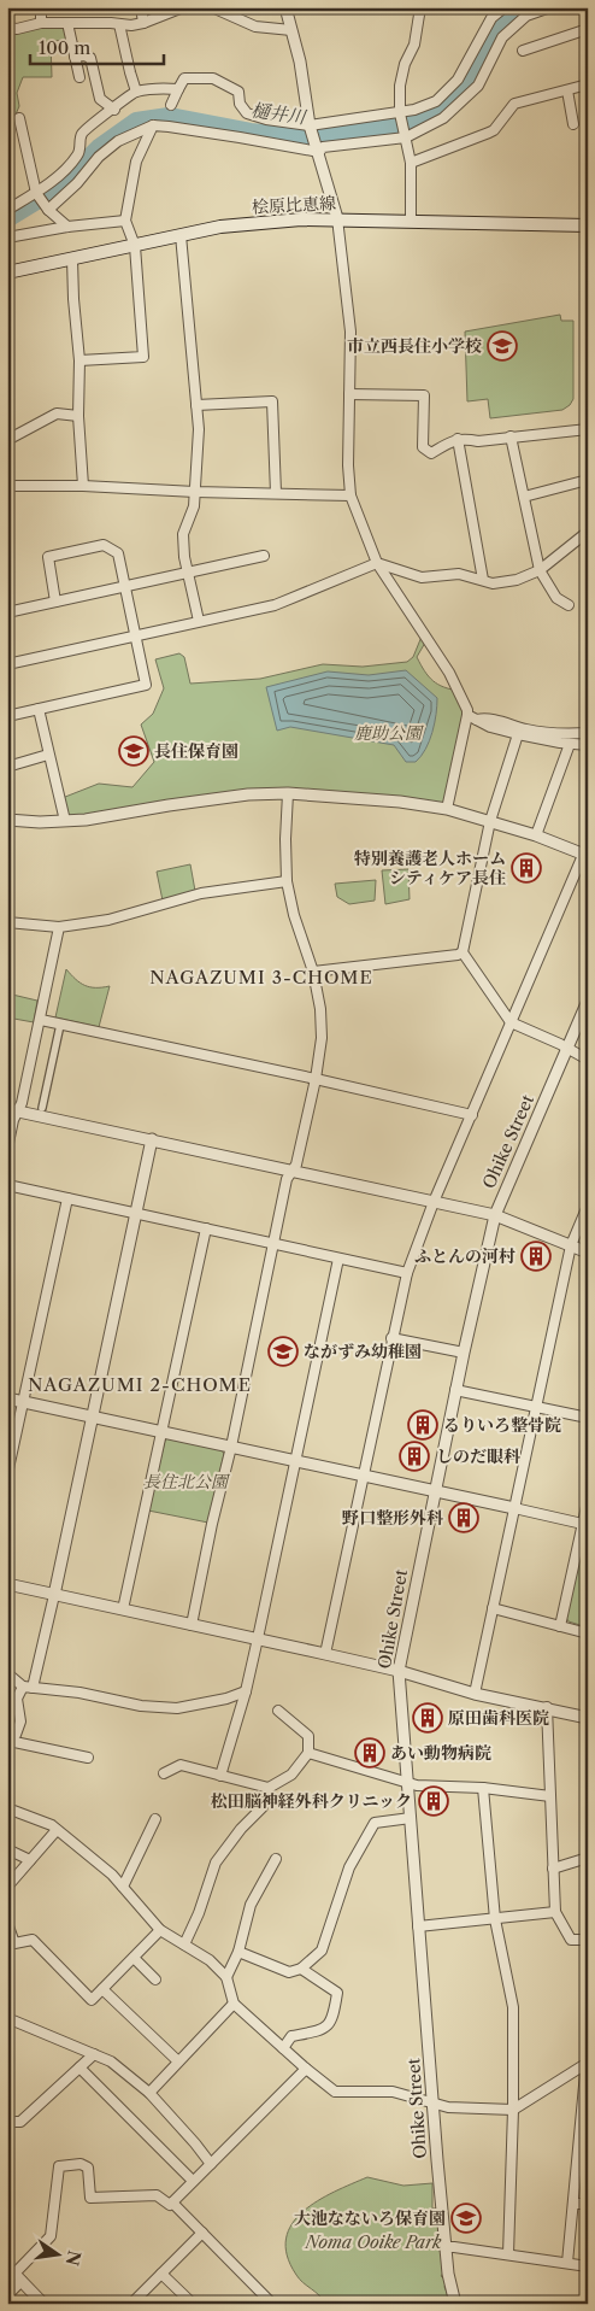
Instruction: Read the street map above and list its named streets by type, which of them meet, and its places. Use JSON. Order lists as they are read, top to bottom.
{
  "streets": {
    "main road": ["桧原比恵線"],
    "street": ["Ohike Street"]
  },
  "districts": ["NAGAZUMI 3-CHOME", "NAGAZUMI 2-CHOME"],
  "water": ["樋井川"],
  "parks": ["鹿助公園", "長住北公園", "Noma Ooike Park"],
  "places": {
    "school or university": [
      "市立西長住小学校",
      "長住保育園",
      "ながずみ幼稚園",
      "大池なないろ保育園"
    ],
    "building": [
      "特別養護老人ホーム シティケア長住",
      "ふとんの河村",
      "るりいろ整骨院",
      "しのだ眼科",
      "野口整形外科",
      "原田歯科医院",
      "あい動物病院",
      "松田脳神経外科クリニック"
    ]
  },
  "scale_bar": "100 m",
  "north": "right"
}
